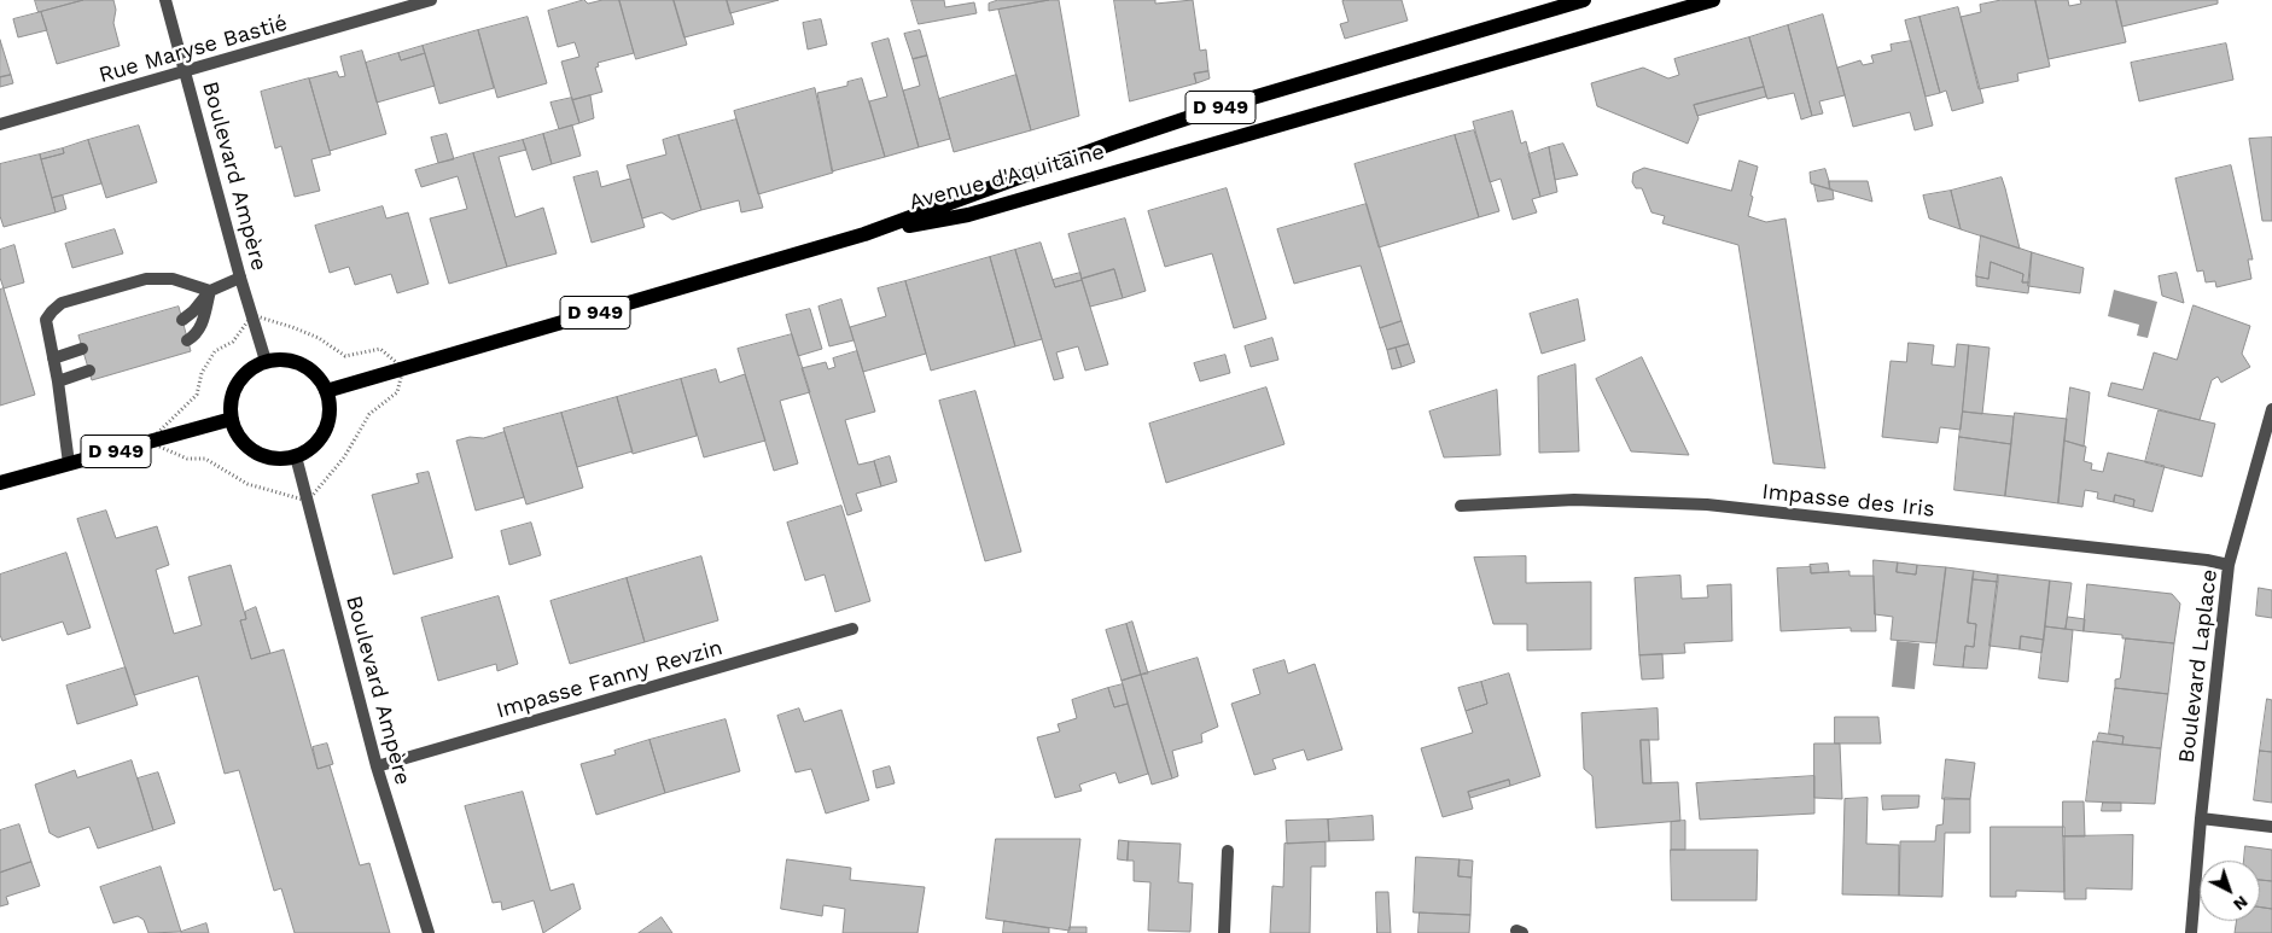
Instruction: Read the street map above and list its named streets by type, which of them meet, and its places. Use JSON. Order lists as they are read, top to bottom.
{
  "streets": {
    "main road": ["D 949", "Avenue d'Aquitaine"],
    "street": [
      "Rue Maryse Bastié",
      "Boulevard Ampère",
      "Impasse des Iris",
      "Boulevard Laplace",
      "Impasse Fanny Revzin"
    ]
  },
  "crossings": [
    ["Rue Maryse Bastié", "Boulevard Ampère"],
    ["D 949", "Boulevard Ampère"],
    ["D 949", "Avenue d'Aquitaine"],
    ["Boulevard Ampère", "Impasse Fanny Revzin"],
    ["Impasse des Iris", "Boulevard Laplace"]
  ],
  "north": "bottom right"
}
